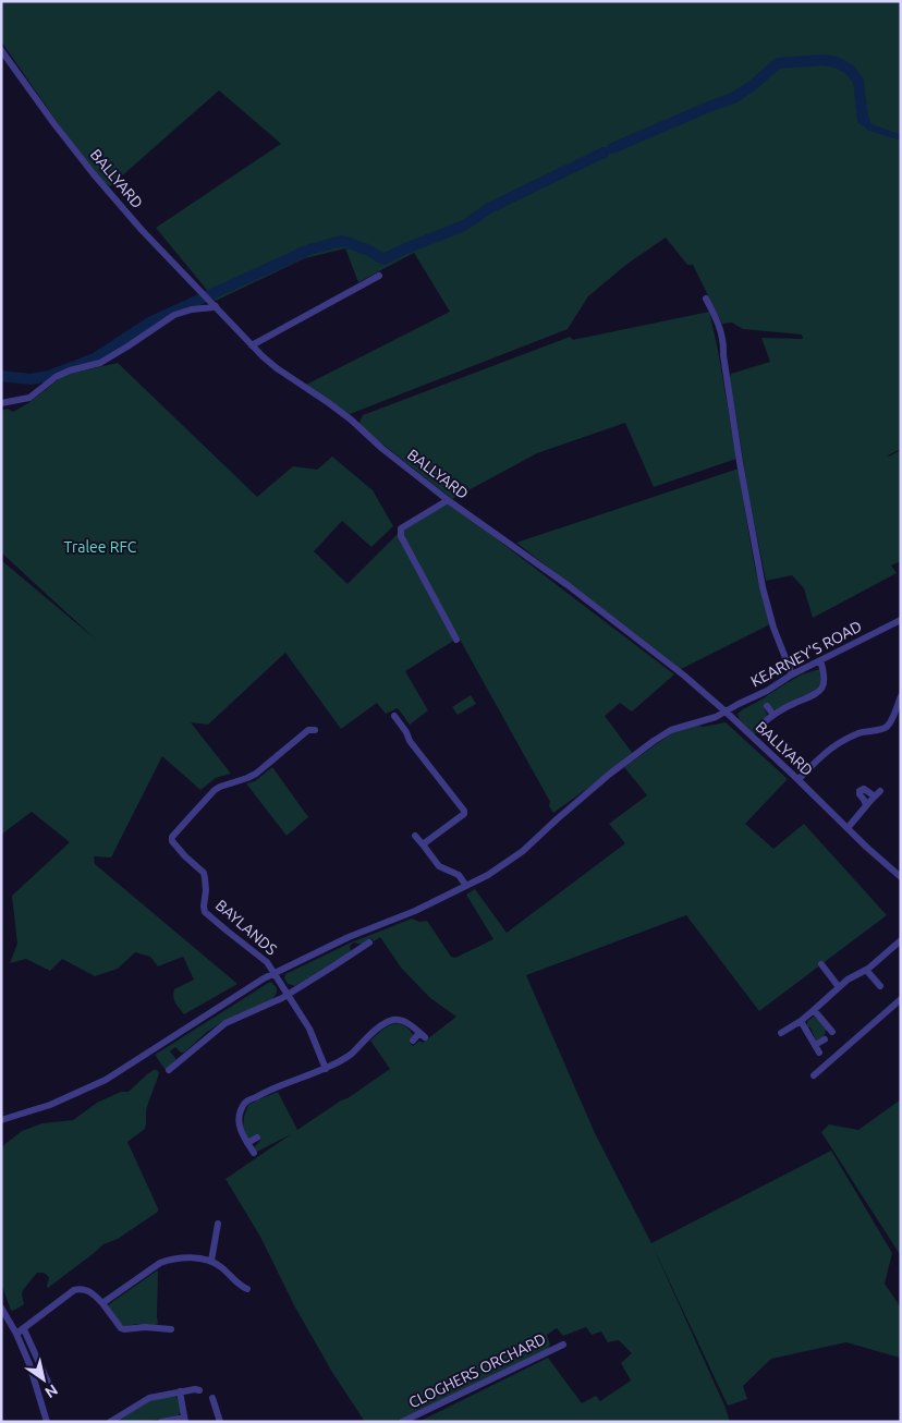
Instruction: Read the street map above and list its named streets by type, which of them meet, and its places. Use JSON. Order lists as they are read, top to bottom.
{
  "streets": {
    "street": [
      "BALLYARD",
      "KEARNEY'S ROAD",
      "BAYLANDS",
      "CLOGHERS ORCHARD"
    ]
  },
  "crossings": [
    ["BALLYARD", "KEARNEY'S ROAD"],
    ["KEARNEY'S ROAD", "BAYLANDS"]
  ],
  "parks": ["Tralee RFC"],
  "north": "bottom right"
}
